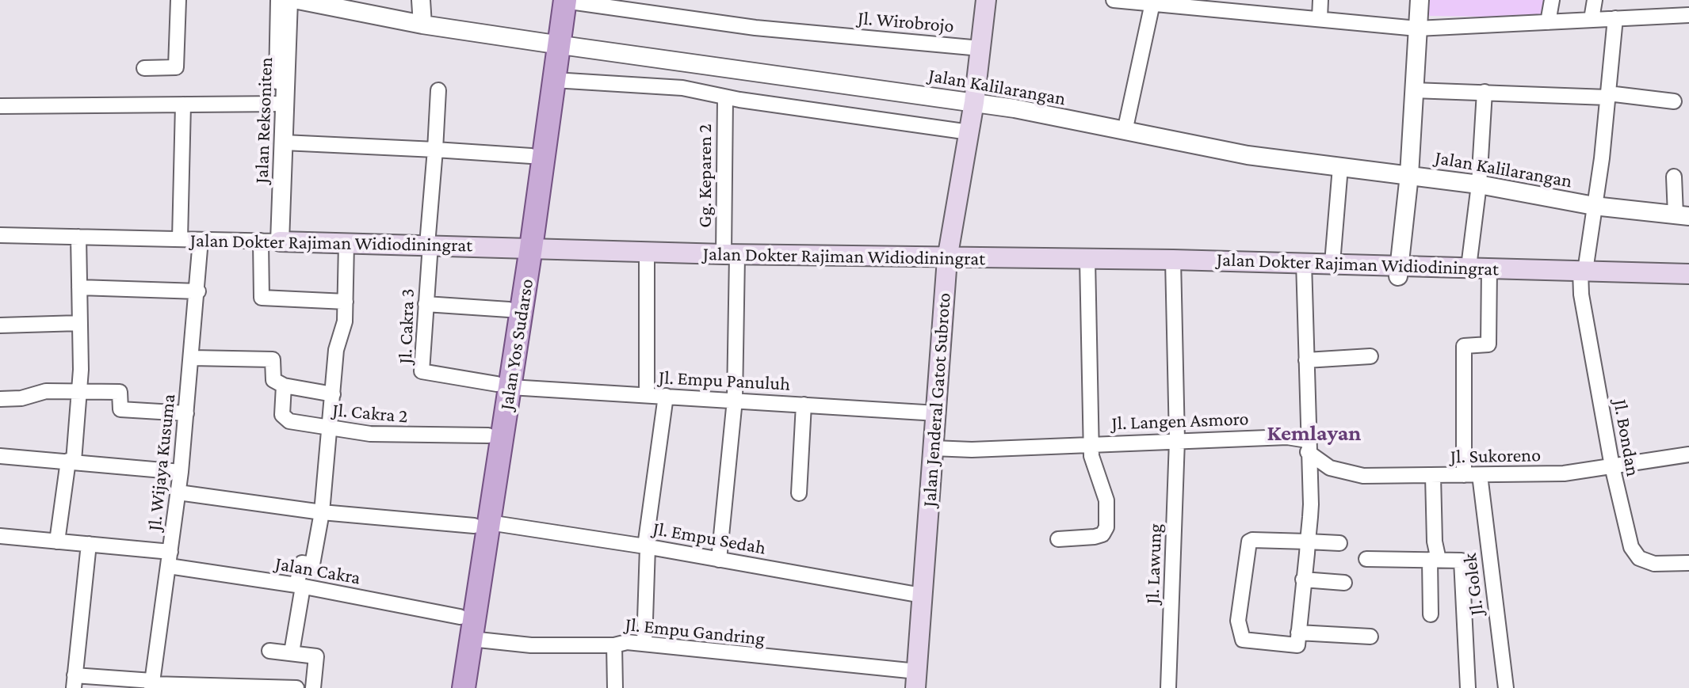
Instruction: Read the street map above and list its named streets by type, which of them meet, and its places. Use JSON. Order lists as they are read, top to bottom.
{
  "streets": {
    "main road": ["Jalan Dokter Rajiman Widiodiningrat", "Jalan Yos Sudarso", "Jalan Jenderal Gatot Subroto"],
    "street": [
      "Jl. Wirobrojo",
      "Jalan Kalilarangan",
      "Jalan Reksoniten",
      "Gg. Keparen 2",
      "Jl. Cakra 3",
      "Jl. Empu Panuluh",
      "Jl. Cakra 2",
      "Jl. Langen Asmoro",
      "Jl. Bondan",
      "Jl. Sukoreno",
      "Jl. Wijaya Kusuma",
      "Jl. Empu Sedah",
      "Jl. Lawung",
      "Jalan Cakra",
      "Jl. Golek",
      "Jl. Empu Gandring"
    ]
  },
  "crossings": [
    ["Jl. Wirobrojo", "Jalan Yos Sudarso"],
    ["Jl. Wirobrojo", "Jalan Jenderal Gatot Subroto"],
    ["Jalan Kalilarangan", "Jalan Yos Sudarso"],
    ["Jalan Kalilarangan", "Jalan Jenderal Gatot Subroto"],
    ["Jalan Kalilarangan", "Jl. Bondan"],
    ["Jalan Reksoniten", "Jalan Dokter Rajiman Widiodiningrat"],
    ["Gg. Keparen 2", "Jalan Dokter Rajiman Widiodiningrat"],
    ["Gg. Keparen 2", "Jl. Empu Panuluh"],
    ["Gg. Keparen 2", "Jl. Empu Sedah"],
    ["Jalan Dokter Rajiman Widiodiningrat", "Jl. Cakra 3"],
    ["Jalan Dokter Rajiman Widiodiningrat", "Jalan Yos Sudarso"],
    ["Jalan Dokter Rajiman Widiodiningrat", "Jalan Jenderal Gatot Subroto"],
    ["Jalan Dokter Rajiman Widiodiningrat", "Jl. Bondan"],
    ["Jalan Dokter Rajiman Widiodiningrat", "Jl. Wijaya Kusuma"],
    ["Jalan Dokter Rajiman Widiodiningrat", "Jl. Lawung"],
    ["Jl. Cakra 3", "Jalan Yos Sudarso"],
    ["Jl. Cakra 3", "Jl. Empu Panuluh"],
    ["Jalan Yos Sudarso", "Jl. Empu Panuluh"],
    ["Jalan Yos Sudarso", "Jl. Cakra 2"],
    ["Jalan Yos Sudarso", "Jl. Empu Sedah"],
    ["Jalan Yos Sudarso", "Jalan Cakra"],
    ["Jalan Yos Sudarso", "Jl. Empu Gandring"],
    ["Jl. Empu Panuluh", "Jalan Jenderal Gatot Subroto"],
    ["Jalan Jenderal Gatot Subroto", "Jl. Langen Asmoro"],
    ["Jalan Jenderal Gatot Subroto", "Jl. Empu Sedah"],
    ["Jalan Jenderal Gatot Subroto", "Jl. Empu Gandring"],
    ["Jl. Langen Asmoro", "Jl. Sukoreno"],
    ["Jl. Langen Asmoro", "Jl. Lawung"],
    ["Jl. Bondan", "Jl. Sukoreno"],
    ["Jl. Sukoreno", "Jl. Golek"],
    ["Jl. Wijaya Kusuma", "Jl. Empu Sedah"],
    ["Jl. Wijaya Kusuma", "Jalan Cakra"]
  ],
  "districts": ["Kemlayan"]
}
